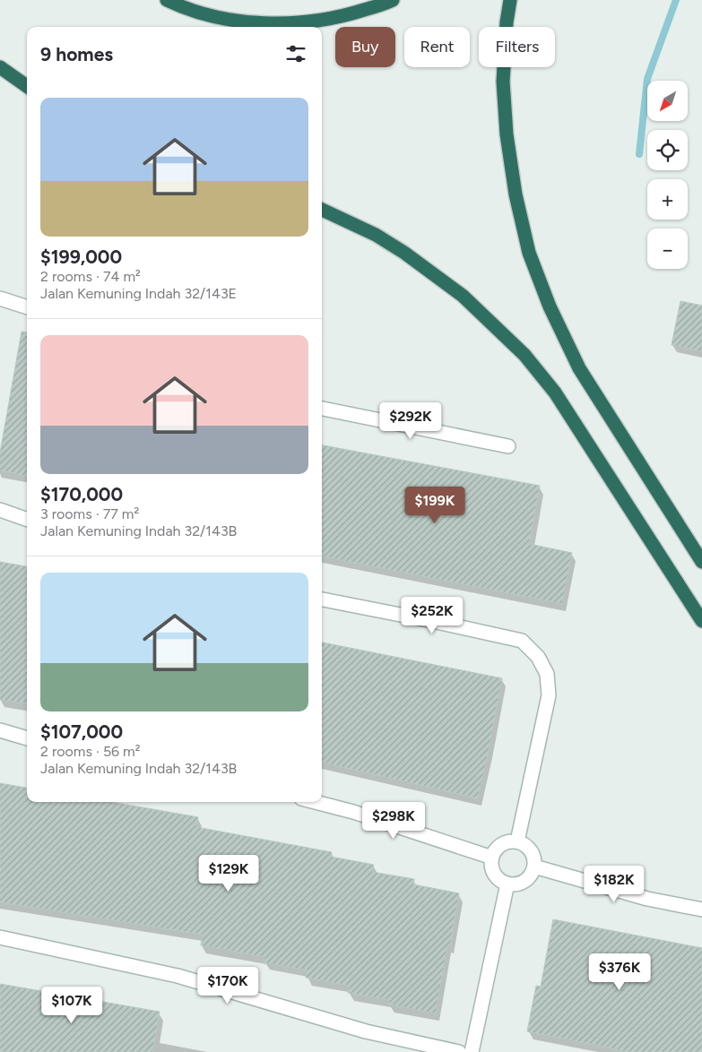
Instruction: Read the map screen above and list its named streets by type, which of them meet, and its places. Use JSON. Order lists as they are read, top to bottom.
{
  "north": "bottom left",
  "page": {
    "chip": ["Buy", "Rent", "Filters"],
    "heading": "9 homes",
    "map_buttons": ["+", "−"],
    "list": [
      {
        "name": "$199,000",
        "note": "2 rooms · 74 m² · Jalan Kemuning Indah 32/143E"
      },
      {
        "name": "$170,000",
        "note": "3 rooms · 77 m² · Jalan Kemuning Indah 32/143B"
      },
      {
        "name": "$107,000",
        "note": "2 rooms · 56 m² · Jalan Kemuning Indah 32/143B"
      }
    ],
    "price": [
      "$292K",
      "$199K",
      "$252K",
      "$298K",
      "$129K",
      "$182K",
      "$376K",
      "$170K",
      "$107K"
    ]
  }
}
